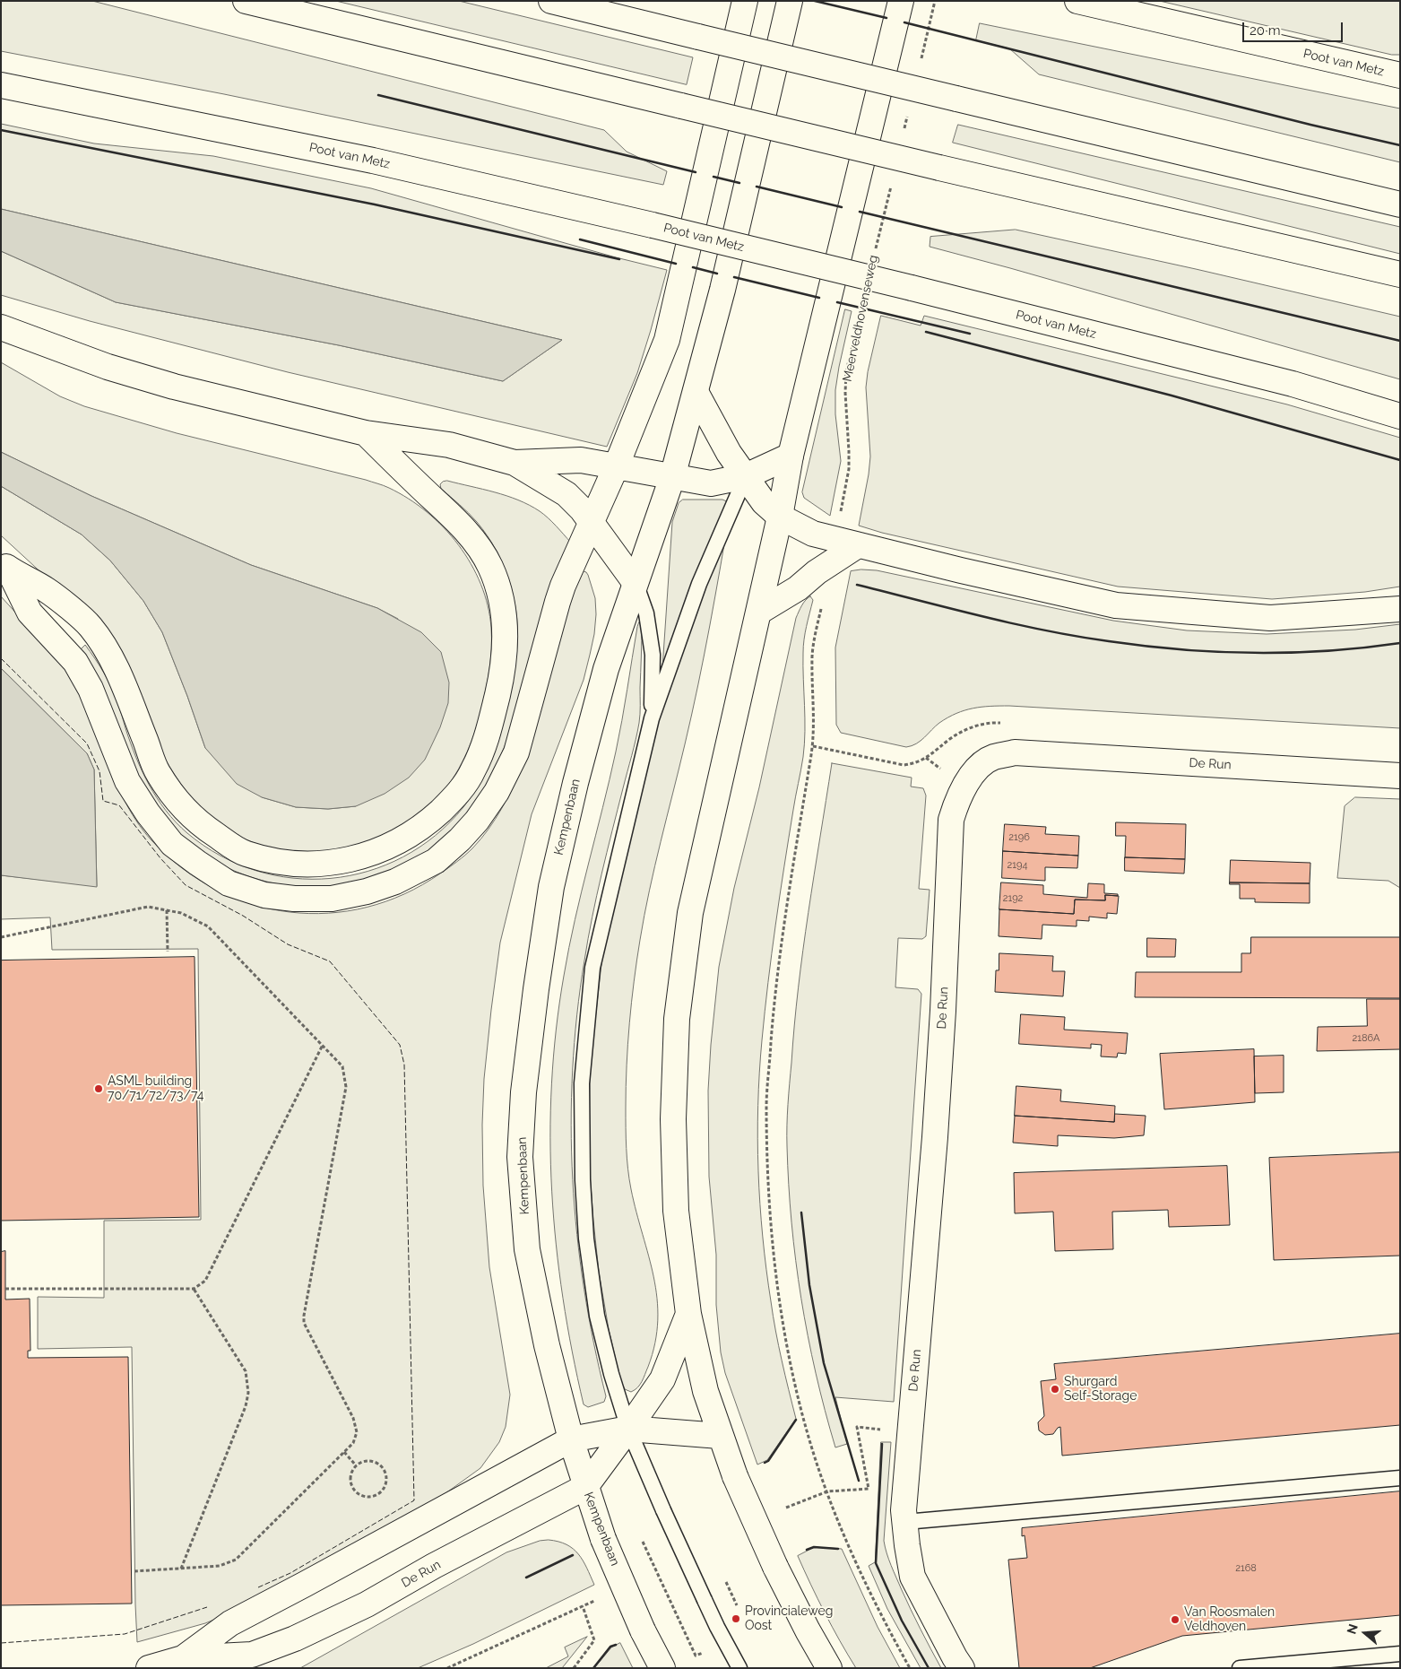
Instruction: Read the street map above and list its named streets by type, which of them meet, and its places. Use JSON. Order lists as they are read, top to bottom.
{
  "streets": {
    "main road": ["Poot van Metz", "De Run", "Kempenbaan"],
    "path": ["Meerveldhovenseweg"]
  },
  "crossings": [
    ["De Run", "Kempenbaan"]
  ],
  "places": [
    "ASML building 70/71/72/73/74",
    "Shurgard Self-Storage",
    "Provincialeweg Oost",
    "Van Roosmalen Veldhoven"
  ],
  "house_numbers": [
    "2196",
    "2194",
    "2192",
    "2186A",
    "2168"
  ],
  "scale_bar": "20 m",
  "north": "left"
}
